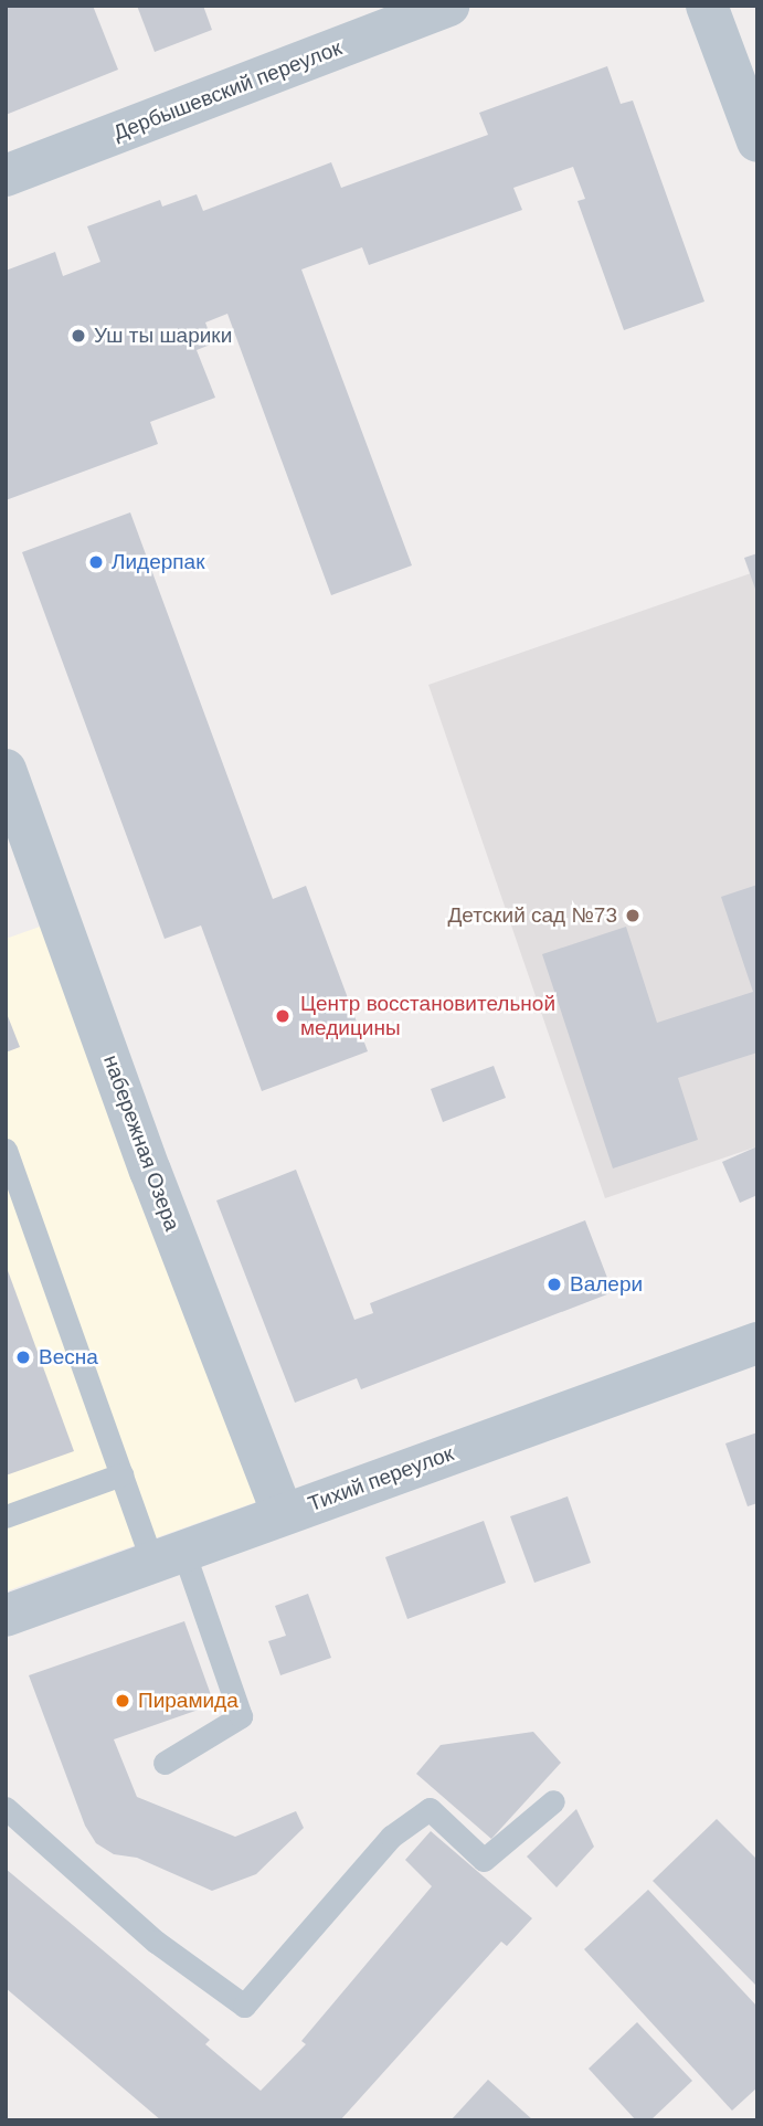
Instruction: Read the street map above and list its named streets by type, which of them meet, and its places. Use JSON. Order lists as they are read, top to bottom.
{
  "streets": {
    "street": ["Дербышевский переулок", "набережная Озера", "Тихий переулок"]
  },
  "crossings": [
    ["набережная Озера", "Тихий переулок"]
  ],
  "places": [
    "Уш ты шарики",
    "Лидерпак",
    "Детский сад №73",
    "Центр восстановительной медицины",
    "Валери",
    "Весна",
    "Пирамида"
  ]
}
